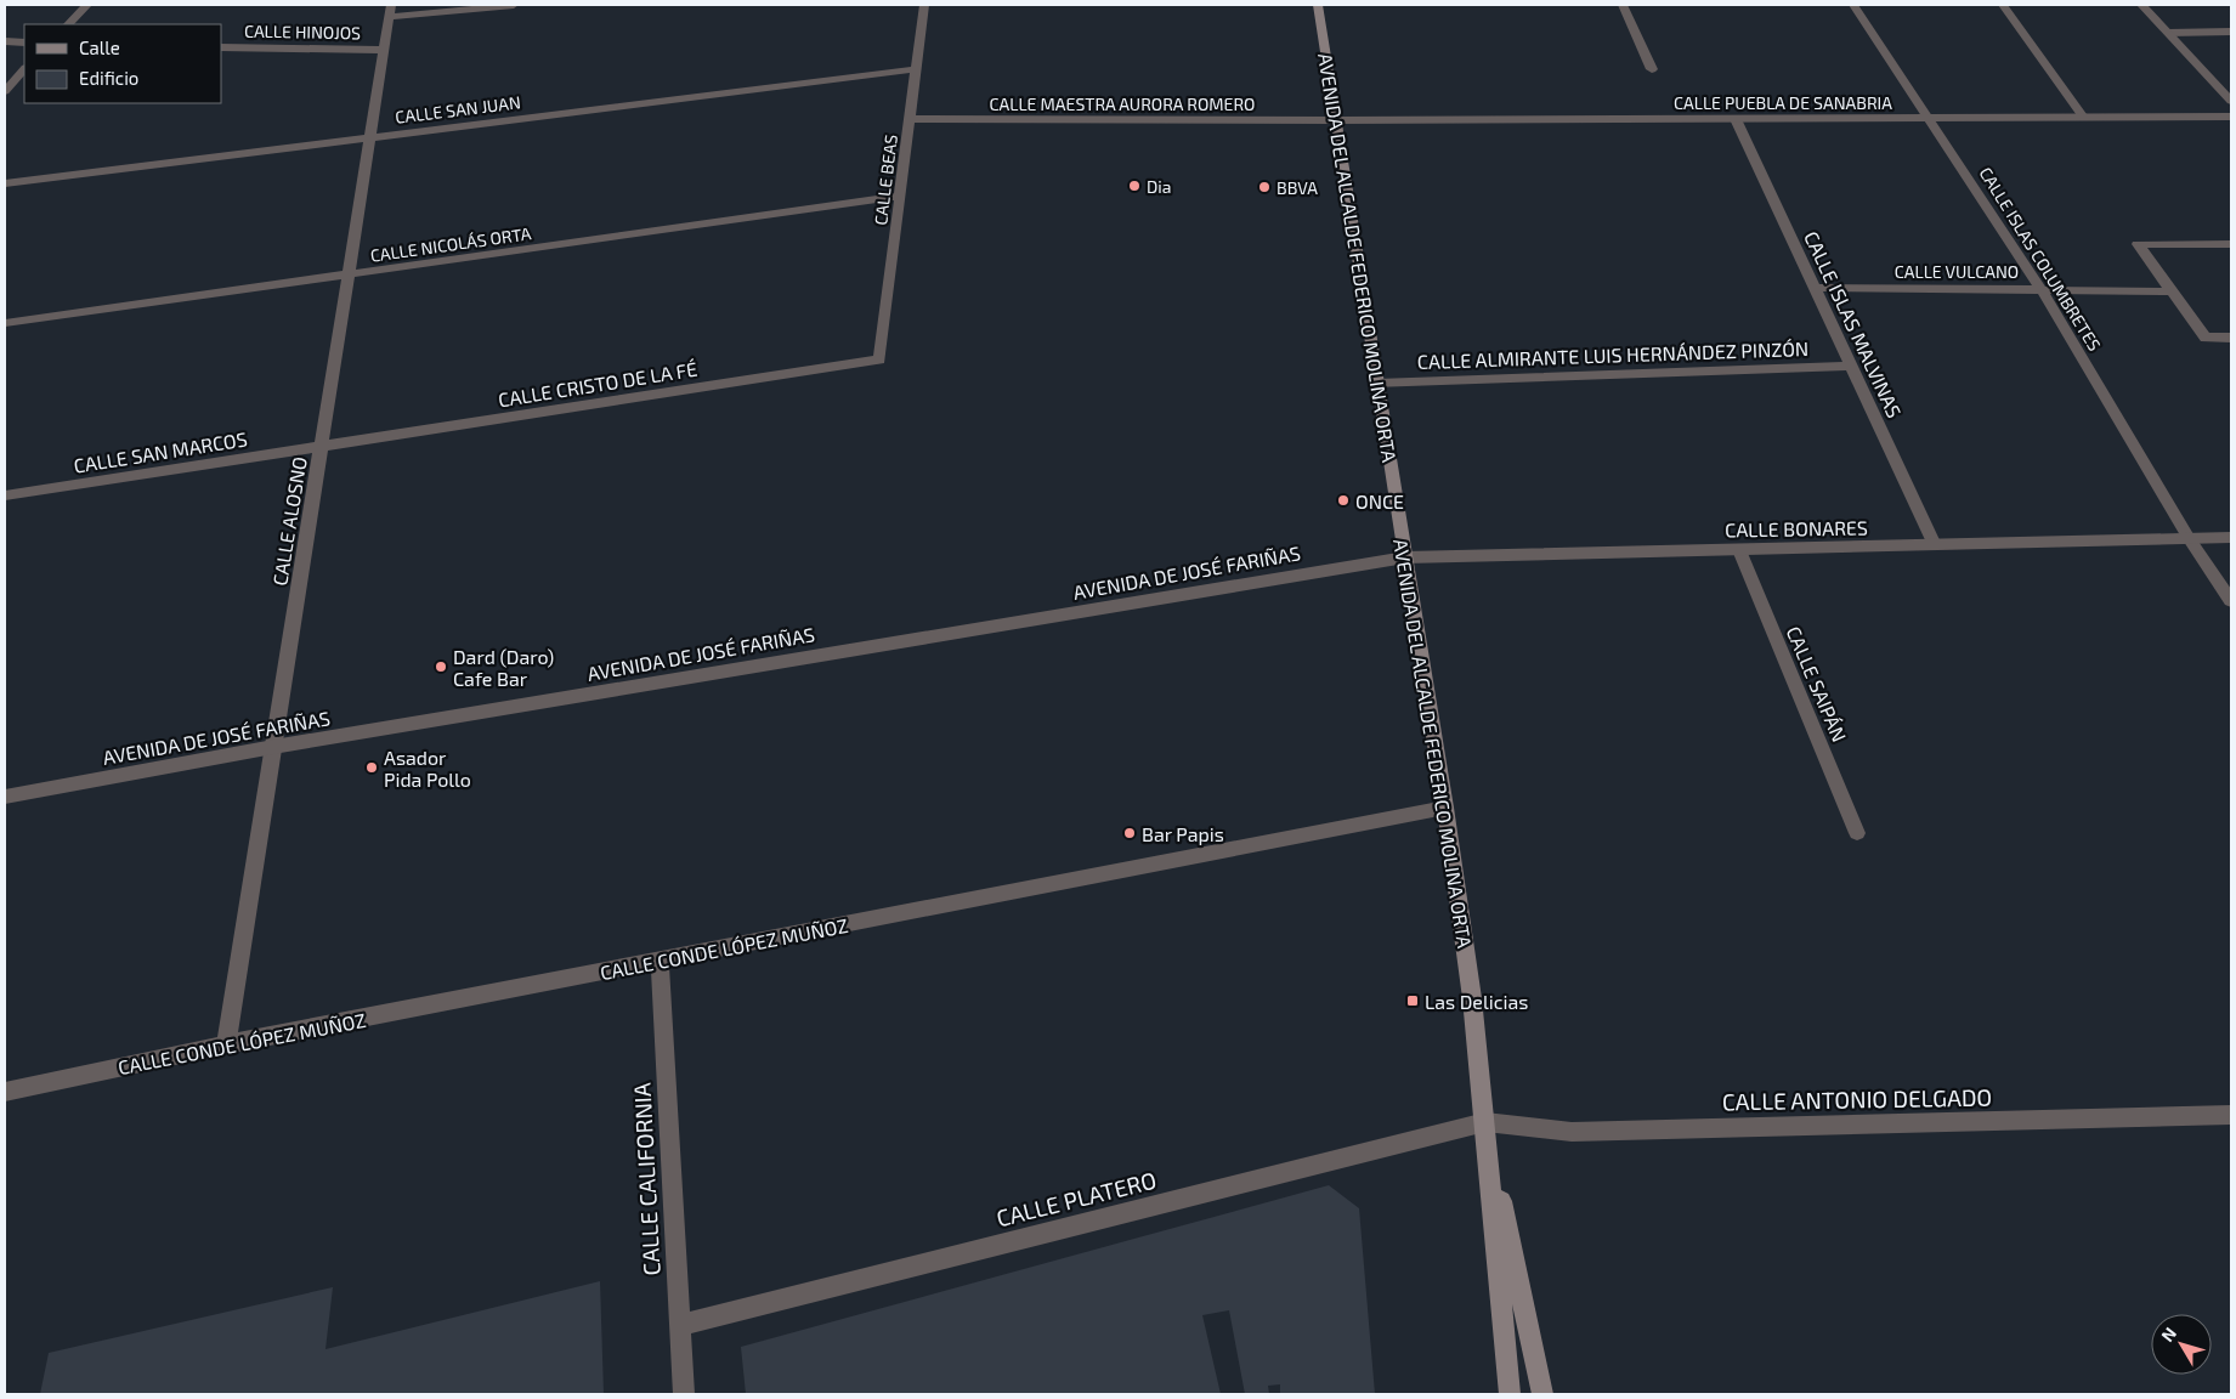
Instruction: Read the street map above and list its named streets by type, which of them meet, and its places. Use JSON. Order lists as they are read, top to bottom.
{
  "streets": {
    "main road": ["AVENIDA DEL ALCALDE FEDERICO MOLINA ORTA"],
    "street": [
      "CALLE HINOJOS",
      "CALLE PUEBLA DE SANABRIA",
      "CALLE MAESTRA AURORA ROMERO",
      "CALLE SAN JUAN",
      "CALLE BEAS",
      "CALLE NICOLÁS ORTA",
      "CALLE ISLAS COLUMBRETES",
      "CALLE VULCANO",
      "CALLE ISLAS MALVINAS",
      "CALLE ALMIRANTE LUIS HERNÁNDEZ PINZÓN",
      "CALLE CRISTO DE LA FÉ",
      "CALLE SAN MARCOS",
      "CALLE ALOSNO",
      "CALLE BONARES",
      "AVENIDA DE JOSÉ FARIÑAS",
      "CALLE SAIPÁN",
      "CALLE CONDE LÓPEZ MUÑOZ",
      "CALLE ANTONIO DELGADO",
      "CALLE CALIFORNIA",
      "CALLE PLATERO"
    ]
  },
  "crossings": [
    ["CALLE HINOJOS", "CALLE ALOSNO"],
    ["CALLE PUEBLA DE SANABRIA", "CALLE MAESTRA AURORA ROMERO"],
    ["CALLE PUEBLA DE SANABRIA", "AVENIDA DEL ALCALDE FEDERICO MOLINA ORTA"],
    ["CALLE PUEBLA DE SANABRIA", "CALLE ISLAS COLUMBRETES"],
    ["CALLE PUEBLA DE SANABRIA", "CALLE ISLAS MALVINAS"],
    ["CALLE MAESTRA AURORA ROMERO", "CALLE BEAS"],
    ["CALLE MAESTRA AURORA ROMERO", "AVENIDA DEL ALCALDE FEDERICO MOLINA ORTA"],
    ["CALLE SAN JUAN", "CALLE BEAS"],
    ["CALLE SAN JUAN", "CALLE ALOSNO"],
    ["CALLE BEAS", "CALLE NICOLÁS ORTA"],
    ["CALLE BEAS", "CALLE CRISTO DE LA FÉ"],
    ["CALLE NICOLÁS ORTA", "CALLE ALOSNO"],
    ["AVENIDA DEL ALCALDE FEDERICO MOLINA ORTA", "CALLE ALMIRANTE LUIS HERNÁNDEZ PINZÓN"],
    ["AVENIDA DEL ALCALDE FEDERICO MOLINA ORTA", "CALLE BONARES"],
    ["AVENIDA DEL ALCALDE FEDERICO MOLINA ORTA", "AVENIDA DE JOSÉ FARIÑAS"],
    ["AVENIDA DEL ALCALDE FEDERICO MOLINA ORTA", "CALLE CONDE LÓPEZ MUÑOZ"],
    ["AVENIDA DEL ALCALDE FEDERICO MOLINA ORTA", "CALLE ANTONIO DELGADO"],
    ["AVENIDA DEL ALCALDE FEDERICO MOLINA ORTA", "CALLE PLATERO"],
    ["CALLE ISLAS COLUMBRETES", "CALLE VULCANO"],
    ["CALLE ISLAS COLUMBRETES", "CALLE BONARES"],
    ["CALLE VULCANO", "CALLE ISLAS MALVINAS"],
    ["CALLE ISLAS MALVINAS", "CALLE ALMIRANTE LUIS HERNÁNDEZ PINZÓN"],
    ["CALLE ISLAS MALVINAS", "CALLE BONARES"],
    ["CALLE CRISTO DE LA FÉ", "CALLE SAN MARCOS"],
    ["CALLE CRISTO DE LA FÉ", "CALLE ALOSNO"],
    ["CALLE SAN MARCOS", "CALLE ALOSNO"],
    ["CALLE ALOSNO", "AVENIDA DE JOSÉ FARIÑAS"],
    ["CALLE ALOSNO", "CALLE CONDE LÓPEZ MUÑOZ"],
    ["CALLE BONARES", "AVENIDA DE JOSÉ FARIÑAS"],
    ["CALLE BONARES", "CALLE SAIPÁN"],
    ["CALLE CONDE LÓPEZ MUÑOZ", "CALLE CALIFORNIA"],
    ["CALLE ANTONIO DELGADO", "CALLE PLATERO"],
    ["CALLE CALIFORNIA", "CALLE PLATERO"]
  ],
  "places": {
    "other": [
      "Dia",
      "BBVA",
      "ONCE",
      "Dard (Daro) Cafe Bar",
      "Asador Pida Pollo",
      "Bar Papis"
    ],
    "transit": ["Las Delicias"]
  },
  "legend": ["Calle", "Edificio"],
  "north": "top left"
}
